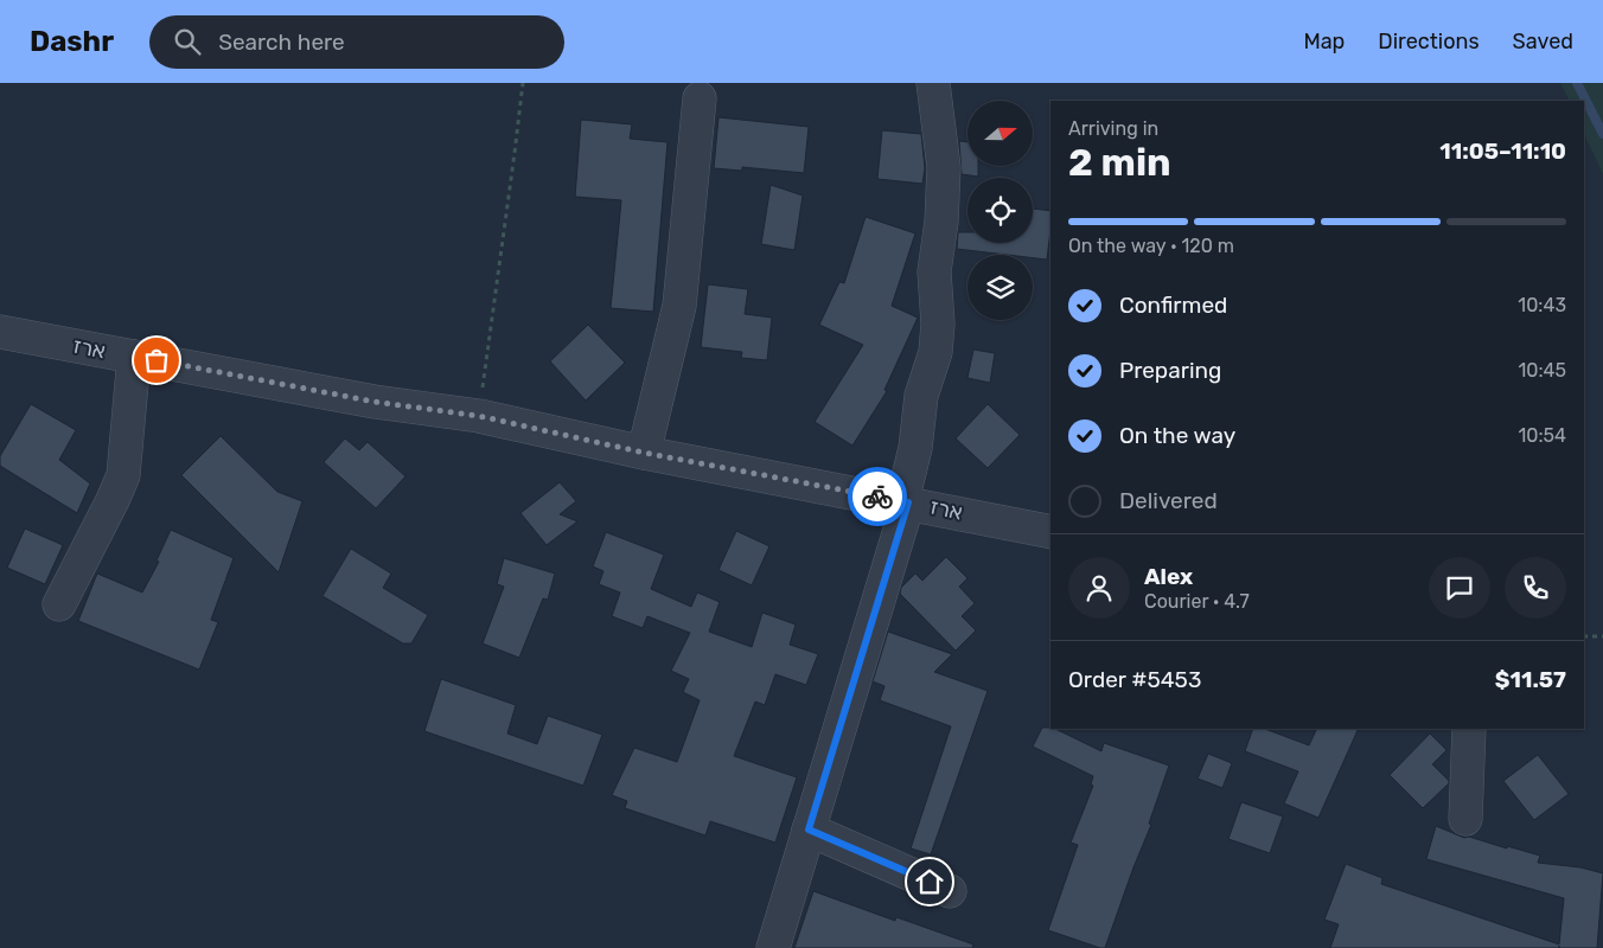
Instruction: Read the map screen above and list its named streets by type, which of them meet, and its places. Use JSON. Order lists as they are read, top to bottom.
{
  "streets": {
    "street": ["ארז"]
  },
  "north": "right",
  "page": {
    "header": "Dashr",
    "search": "Search here",
    "nav": ["Map", "Directions", "Saved"],
    "heading": ["2 min", "Arriving in", "11:05–11:10"],
    "panel": [
      "Alex",
      "Courier · 4.7",
      "Order #5453",
      "$11.57"
    ],
    "bar": "On the way · 120 m",
    "list": [
      ["Confirmed", "10:43"],
      ["Preparing", "10:45"],
      ["On the way", "10:54"],
      "Delivered"
    ]
  }
}
